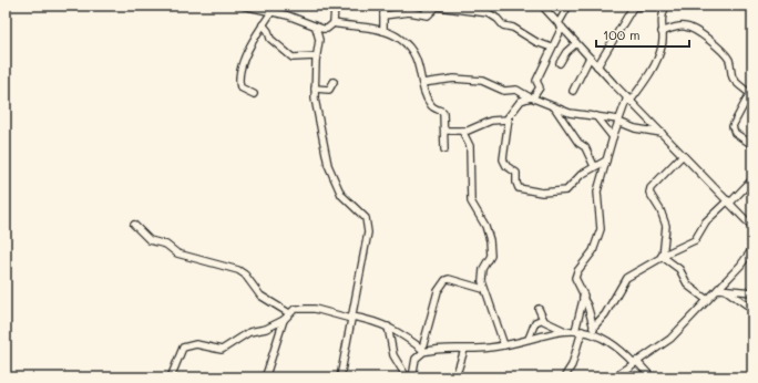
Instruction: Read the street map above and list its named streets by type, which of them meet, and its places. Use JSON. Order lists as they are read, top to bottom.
{
  "scale_bar": "100 m"
}
